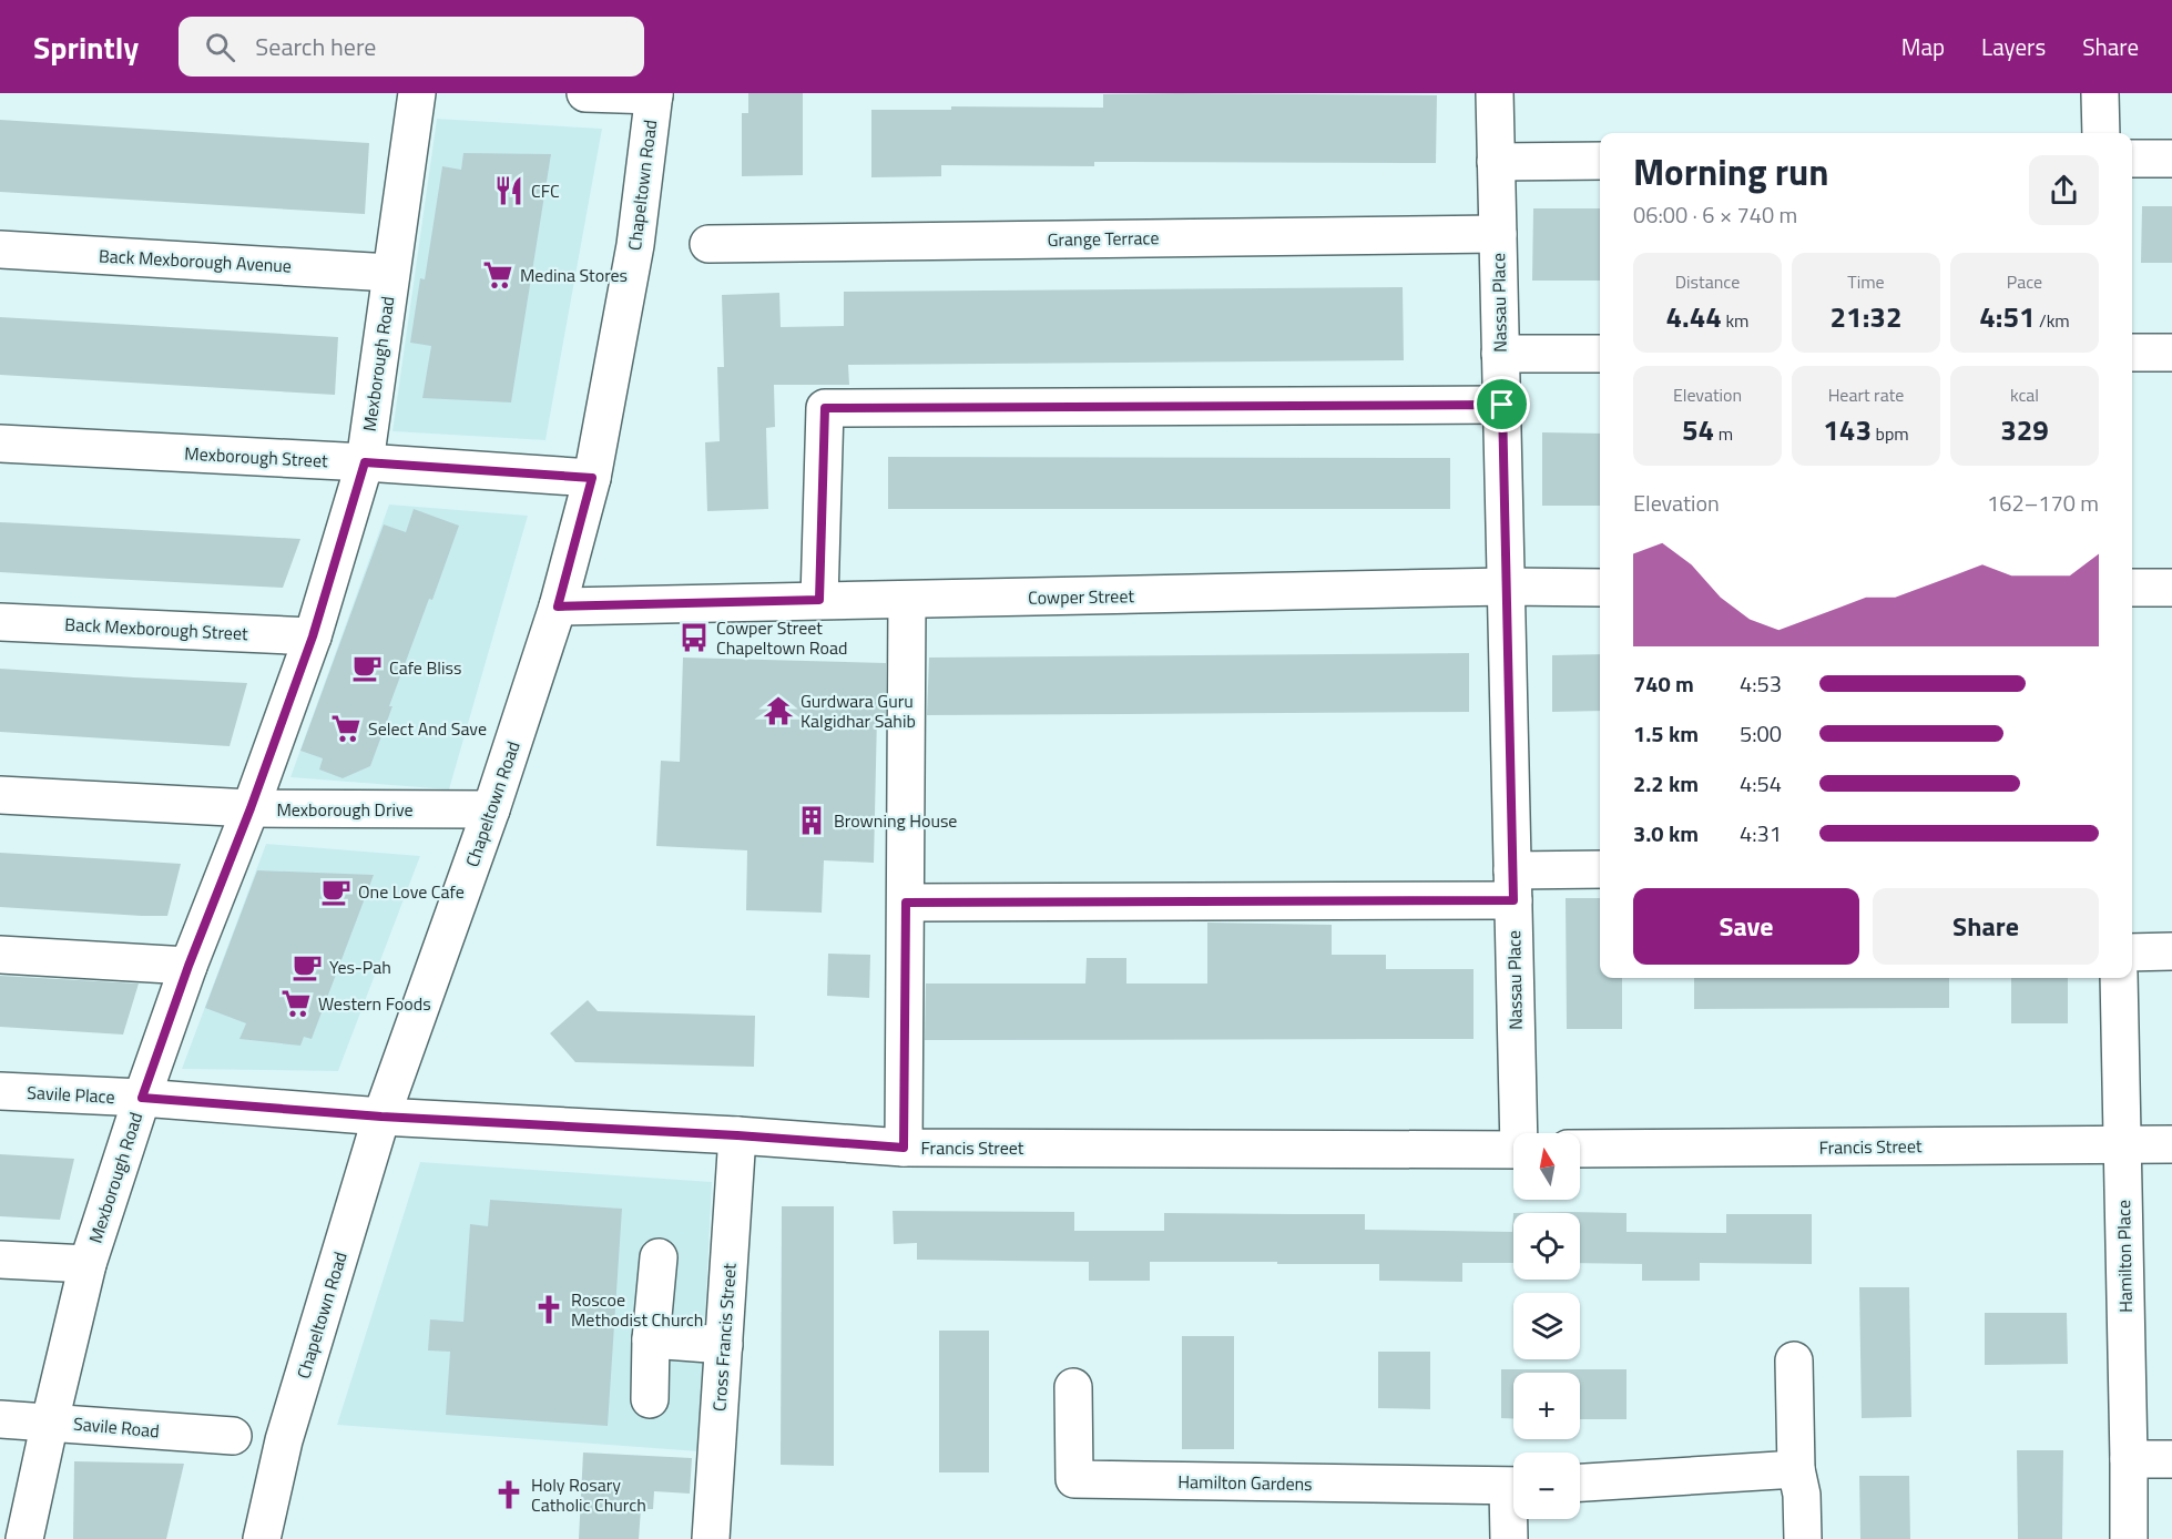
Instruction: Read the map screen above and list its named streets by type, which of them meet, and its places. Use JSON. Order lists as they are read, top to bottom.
{
  "streets": {
    "street": [
      "Chapeltown Road",
      "Grange Terrace",
      "Back Mexborough Avenue",
      "Nassau Place",
      "Mexborough Road",
      "Mexborough Street",
      "Cowper Street",
      "Back Mexborough Street",
      "Mexborough Drive",
      "Savile Place",
      "Francis Street",
      "Hamilton Place",
      "Cross Francis Street",
      "Savile Road",
      "Hamilton Gardens"
    ]
  },
  "crossings": [
    ["Chapeltown Road", "Mexborough Street"],
    ["Chapeltown Road", "Cowper Street"],
    ["Chapeltown Road", "Mexborough Drive"],
    ["Chapeltown Road", "Francis Street"],
    ["Chapeltown Road", "Savile Road"],
    ["Grange Terrace", "Nassau Place"],
    ["Back Mexborough Avenue", "Mexborough Road"],
    ["Nassau Place", "Cowper Street"],
    ["Mexborough Road", "Mexborough Street"],
    ["Mexborough Road", "Back Mexborough Street"],
    ["Mexborough Road", "Mexborough Drive"],
    ["Mexborough Road", "Savile Place"],
    ["Mexborough Road", "Francis Street"],
    ["Mexborough Road", "Savile Road"],
    ["Savile Place", "Francis Street"],
    ["Francis Street", "Hamilton Place"],
    ["Francis Street", "Cross Francis Street"]
  ],
  "places": {
    "restaurant": ["CFC"],
    "supermarket": ["Medina Stores", "Select And Save", "Western Foods"],
    "bus stop": ["Cowper Street Chapeltown Road"],
    "cafe": ["Cafe Bliss", "One Love Cafe", "Yes-Pah"],
    "temple": ["Gurdwara Guru Kalgidhar Sahib"],
    "building": ["Browning House"],
    "church": ["Roscoe Methodist Church", "Holy Rosary Catholic Church"]
  },
  "north": "top",
  "page": {
    "header": "Sprintly",
    "search": "Search here",
    "nav": ["Map", "Layers", "Share"],
    "heading": ["Morning run", "06:00 · 6 × 740 m"],
    "stats": [
      ["Distance", "4.44 km"],
      ["Time", "21:32"],
      ["Pace", "4:51 /km"],
      ["Elevation", "54 m"],
      ["Heart rate", "143 bpm"],
      ["kcal", "329"]
    ],
    "chart": ["Elevation", "162–170 m"],
    "list": [
      {
        "name": "740 m",
        "note": "4:53"
      },
      {
        "name": "1.5 km",
        "note": "5:00"
      },
      {
        "name": "2.2 km",
        "note": "4:54"
      },
      {
        "name": "3.0 km",
        "note": "4:31"
      }
    ],
    "buttons": ["Save", "Share"],
    "map_buttons": ["+", "−"]
  }
}
